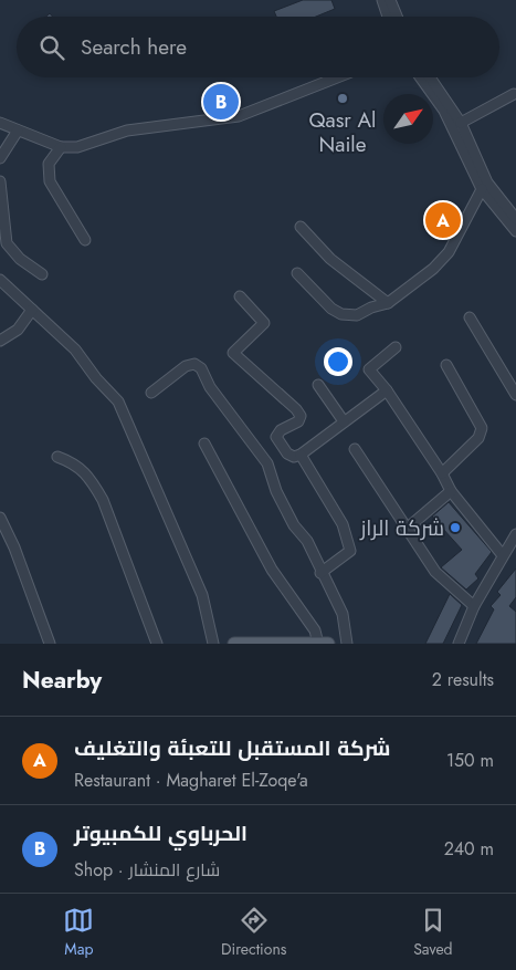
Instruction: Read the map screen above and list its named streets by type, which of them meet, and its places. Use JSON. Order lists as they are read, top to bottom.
{
  "places": ["Qasr Al Naile", "شركة الراز"],
  "north": "top right",
  "page": {
    "search": "Search here",
    "pins": ["B", "A"],
    "heading": ["Nearby", "2 results"],
    "list": [
      {
        "mark": "A",
        "name": "شركة المستقبل للتعبئة والتغليف",
        "note": "Restaurant · Magharet El-Zoqe'a",
        "value": "150 m"
      },
      {
        "mark": "B",
        "name": "الحرباوي للكمبيوتر",
        "note": "Shop · شارع المنشار",
        "value": "240 m"
      }
    ],
    "nav": ["Map", "Directions", "Saved"]
  }
}
